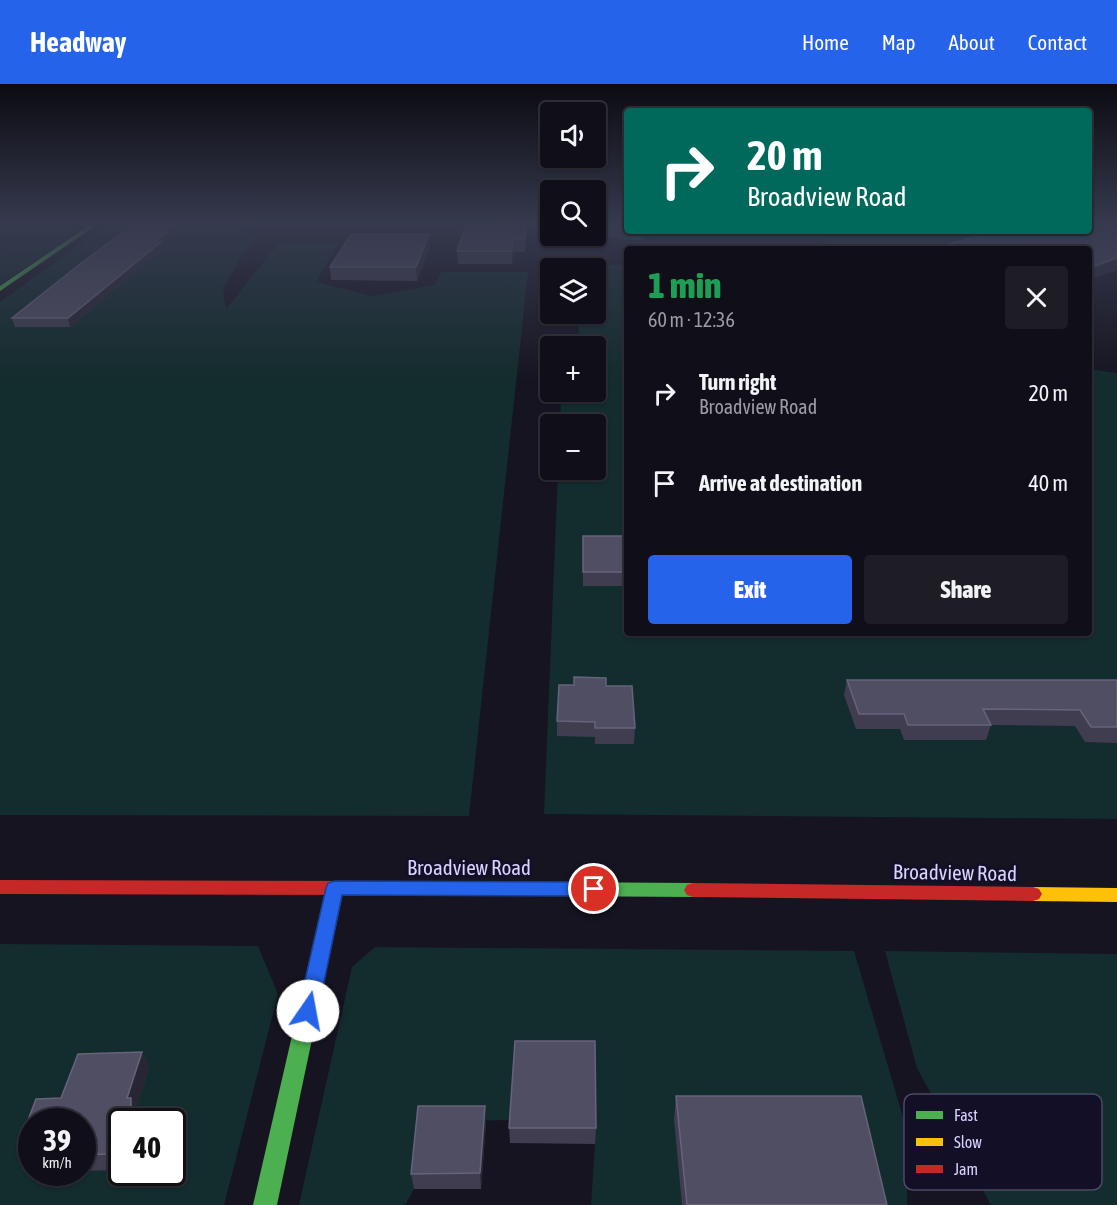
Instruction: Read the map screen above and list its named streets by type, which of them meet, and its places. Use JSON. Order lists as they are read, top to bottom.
{
  "streets": {
    "main road": ["Broadview Road"]
  },
  "legend": ["Fast", "Slow", "Jam"],
  "page": {
    "header": "Headway",
    "nav": [
      "Home",
      "Map",
      "About",
      "Contact"
    ],
    "map_buttons": ["+", "−"],
    "turn": ["20 m", "Broadview Road"],
    "heading": ["1 min", "60 m · 12:36"],
    "list": [
      {
        "name": "Turn right",
        "note": "Broadview Road",
        "value": "20 m"
      },
      {
        "name": "Arrive at destination",
        "value": "40 m"
      }
    ],
    "buttons": ["Exit", "Share"],
    "speed": "39 km/h",
    "limit": "40"
  }
}
